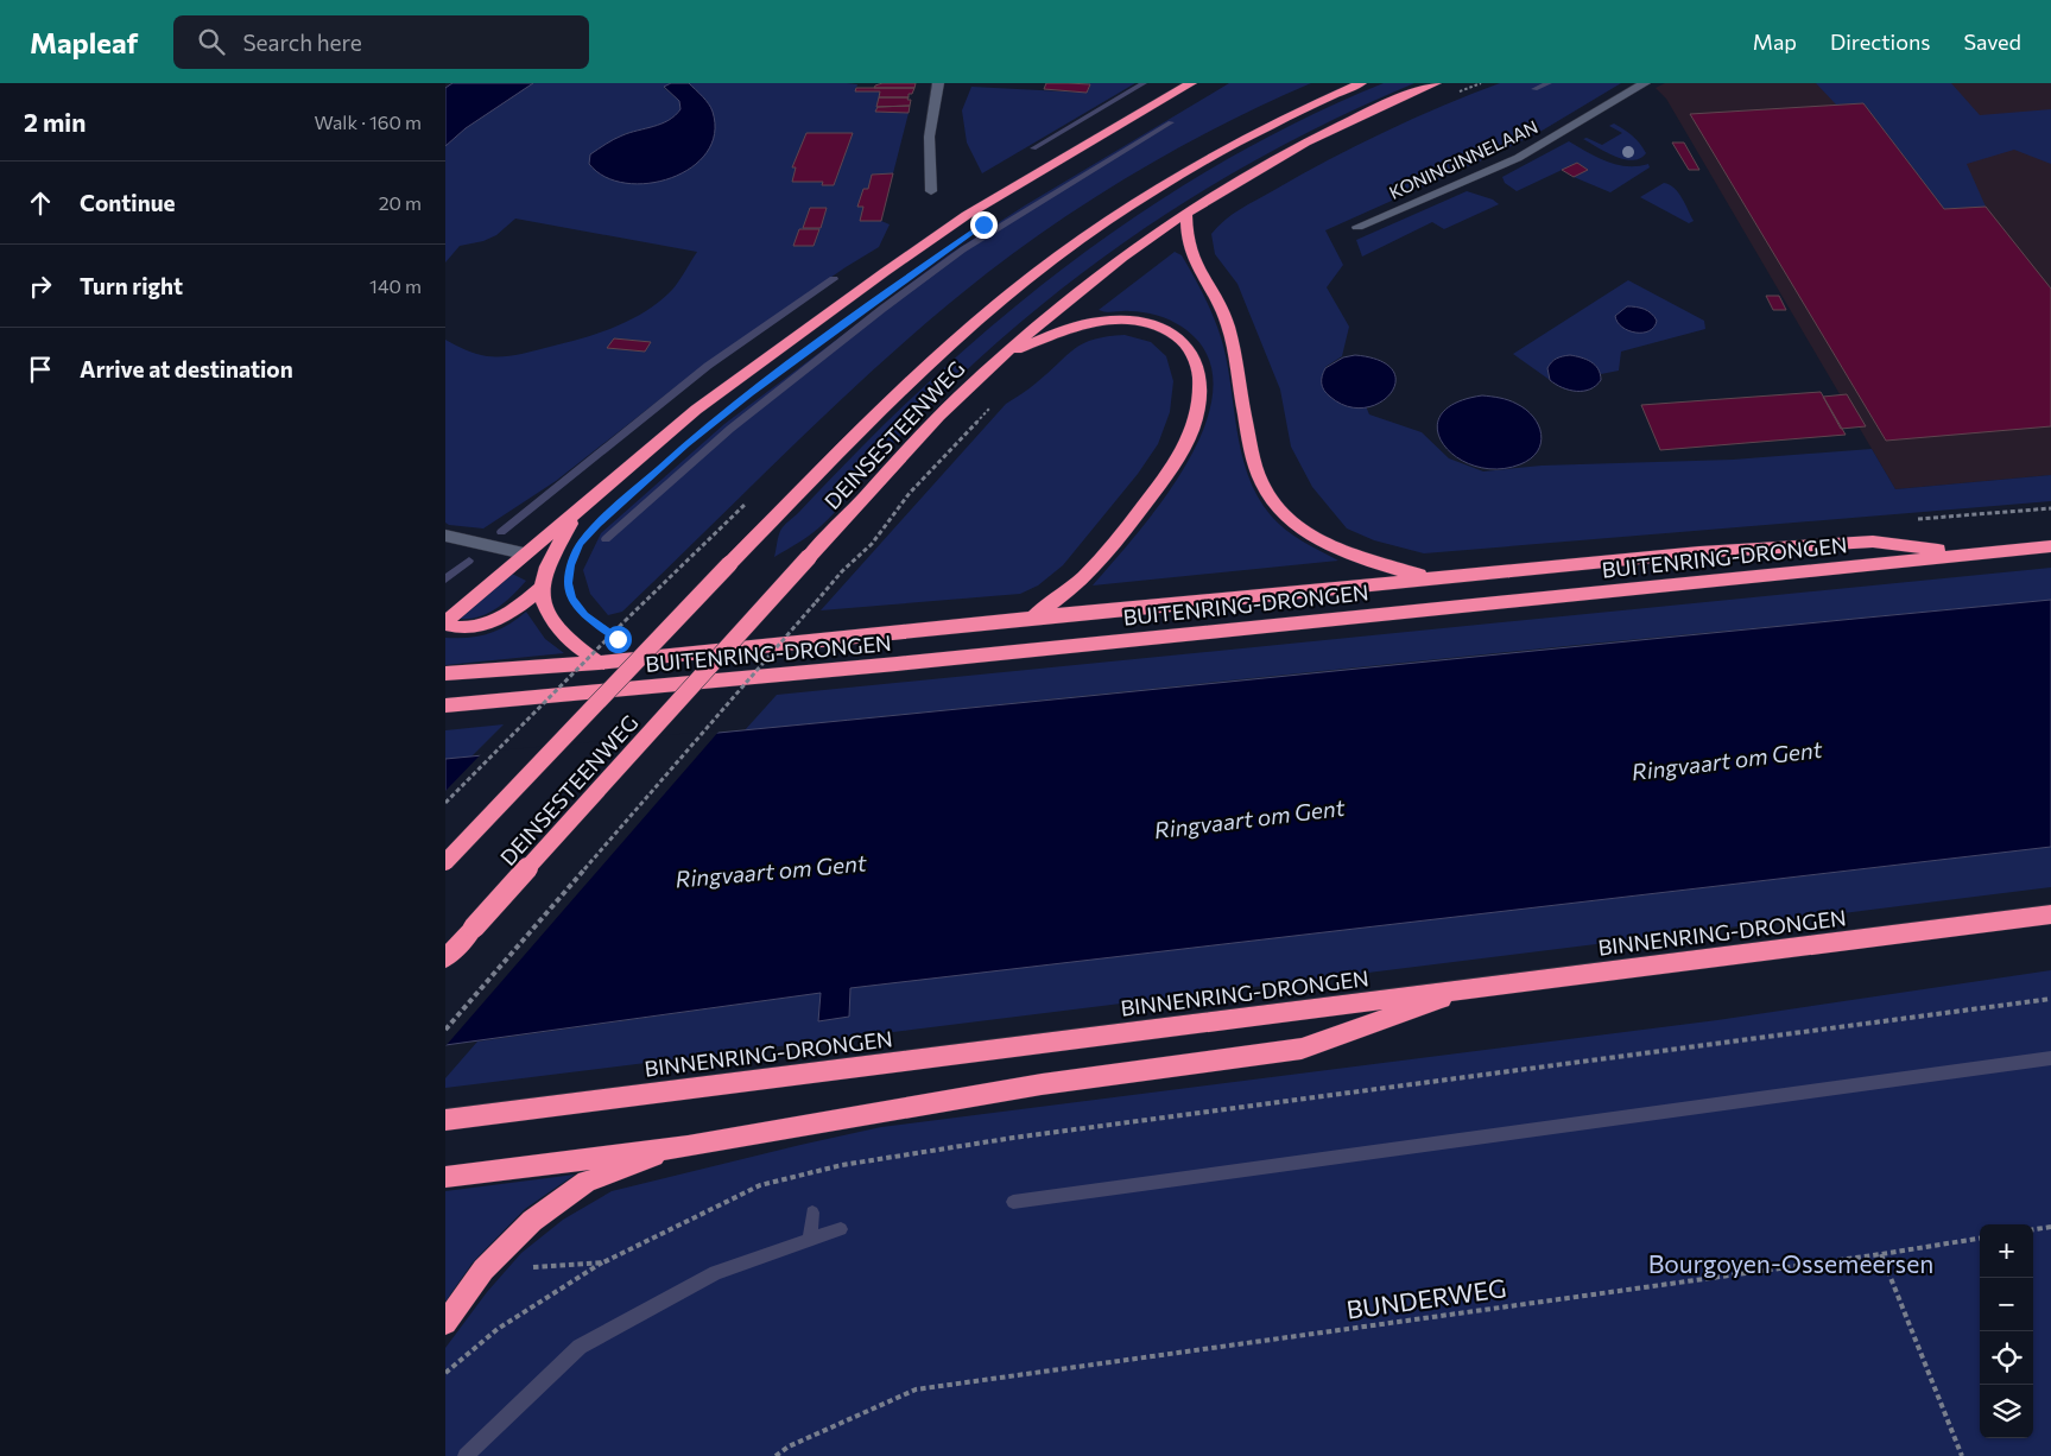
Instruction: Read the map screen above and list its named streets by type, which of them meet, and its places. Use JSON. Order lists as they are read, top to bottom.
{
  "streets": {
    "highway": ["DEINSESTEENWEG", "BUITENRING-DRONGEN", "BINNENRING-DRONGEN"],
    "street": ["KONINGINNELAAN"],
    "path": ["BUNDERWEG"]
  },
  "water": ["Ringvaart om Gent"],
  "parks": ["Bourgoyen-Ossemeersen"],
  "page": {
    "header": "Mapleaf",
    "search": "Search here",
    "nav": ["Map", "Directions", "Saved"],
    "heading": ["2 min", "Walk · 160 m"],
    "list": [
      ["Continue", "20 m"],
      ["Turn right", "140 m"],
      "Arrive at destination"
    ],
    "map_buttons": ["+", "−"]
  }
}
